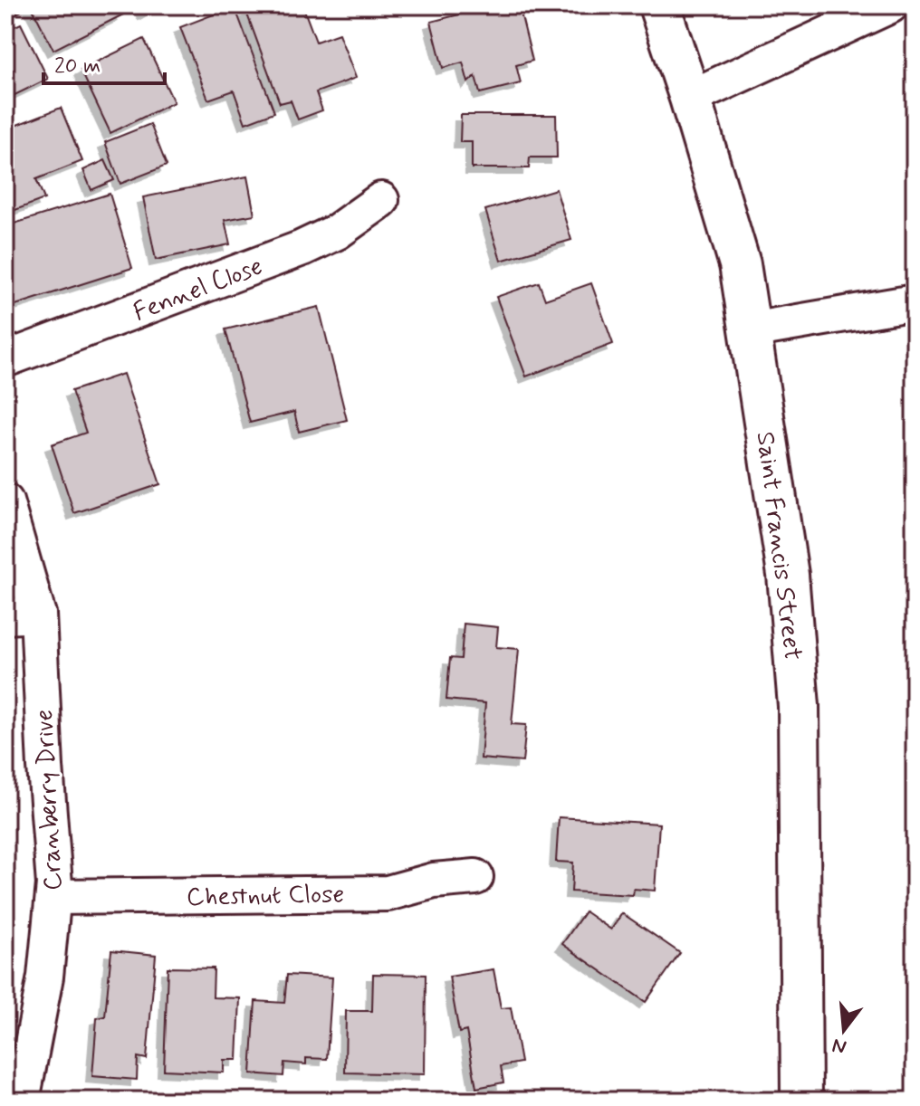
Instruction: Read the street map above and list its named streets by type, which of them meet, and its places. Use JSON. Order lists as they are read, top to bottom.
{
  "streets": {
    "street": [
      "Fennel Close",
      "Saint Francis Street",
      "Cranberry Drive",
      "Chestnut Close"
    ]
  },
  "crossings": [
    ["Cranberry Drive", "Chestnut Close"]
  ],
  "scale_bar": "20 m",
  "north": "bottom"
}
